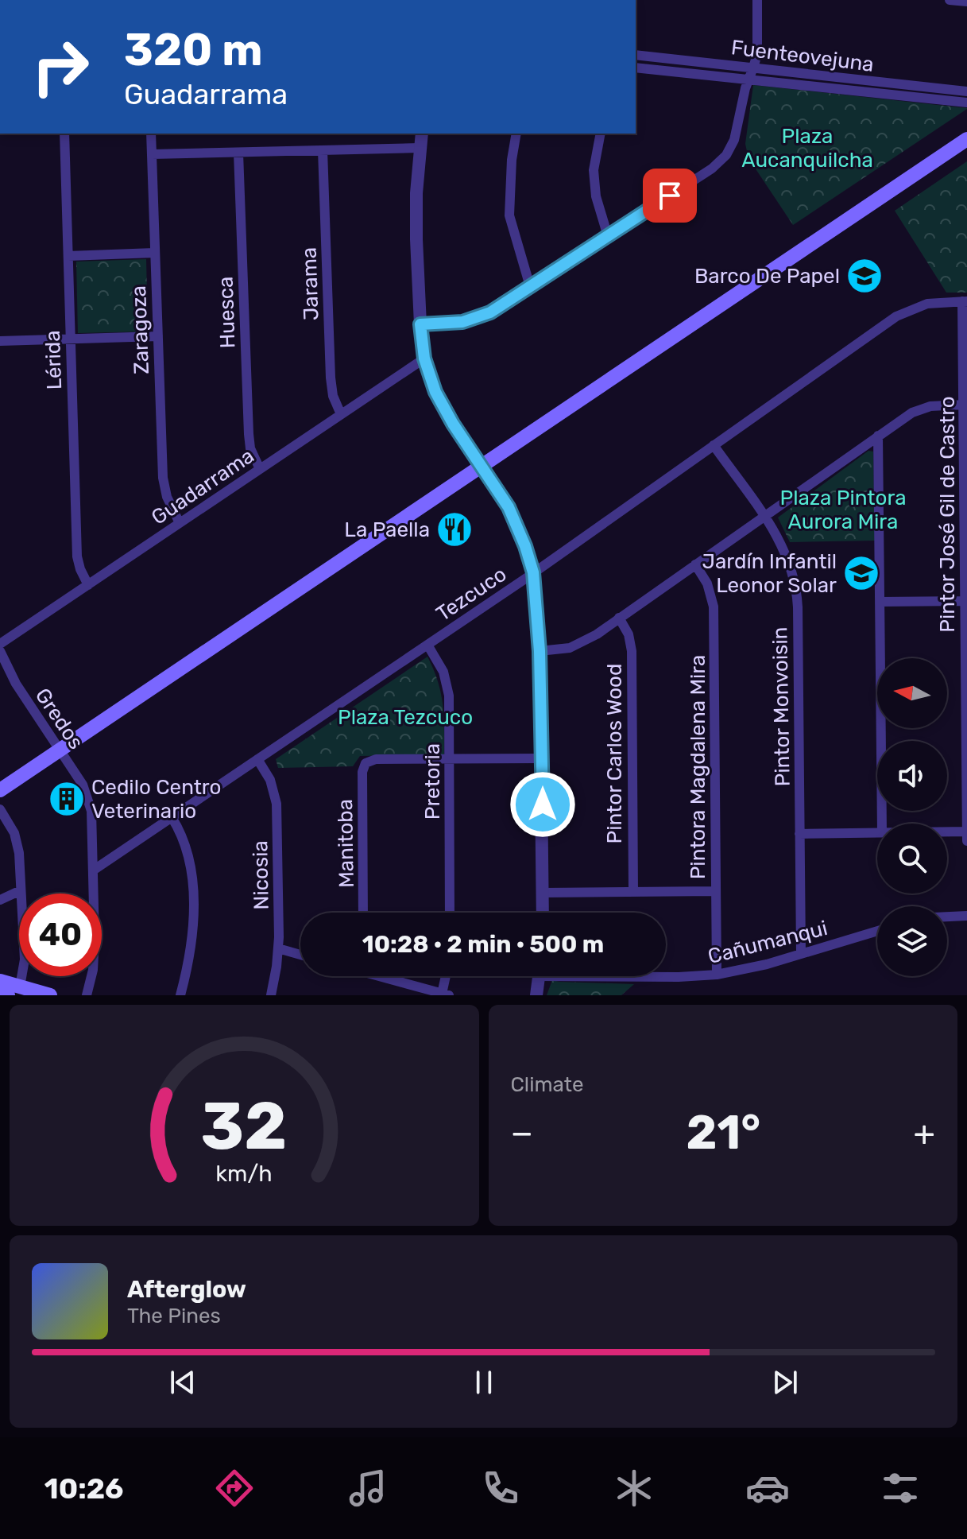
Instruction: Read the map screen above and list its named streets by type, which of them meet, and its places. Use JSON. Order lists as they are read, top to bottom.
{
  "streets": {
    "street": [
      "Fuenteovejuna",
      "Jarama",
      "Huesca",
      "Zaragoza",
      "Lérida",
      "Guadarrama",
      "Pintor José Gil de Castro",
      "Tezcuco",
      "Pintor Monvoisin",
      "Gredos",
      "Pintor Carlos Wood",
      "Pintora Magdalena Mira",
      "Pretoria",
      "Manitoba",
      "Nicosia",
      "Cañumanqui"
    ]
  },
  "crossings": [
    ["Jarama", "Guadarrama"],
    ["Huesca", "Guadarrama"],
    ["Zaragoza", "Guadarrama"],
    ["Lérida", "Guadarrama"],
    ["Pintor José Gil de Castro", "Tezcuco"],
    ["Tezcuco", "Pintor Monvoisin"],
    ["Tezcuco", "Gredos"],
    ["Tezcuco", "Pretoria"],
    ["Tezcuco", "Nicosia"],
    ["Pintor Monvoisin", "Cañumanqui"],
    ["Pintora Magdalena Mira", "Cañumanqui"],
    ["Pretoria", "Manitoba"]
  ],
  "parks": ["Plaza Aucanquilcha", "Plaza Pintora Aurora Mira", "Plaza Tezcuco"],
  "places": {
    "school or university": ["Barco De Papel", "Jardín Infantil Leonor Solar"],
    "restaurant": ["La Paella"],
    "building": ["Cedilo Centro Veterinario"]
  },
  "north": "left",
  "page": {
    "turn": ["320 m", "Guadarrama"],
    "limit": "40",
    "trip": "10:28 · 2 min · 500 m",
    "tile": "Climate",
    "heat": ["−", "21°", "+"],
    "song": ["Afterglow", "The Pines"],
    "tabs": "10:26",
    "gauge": ["32", "km/h"]
  }
}
